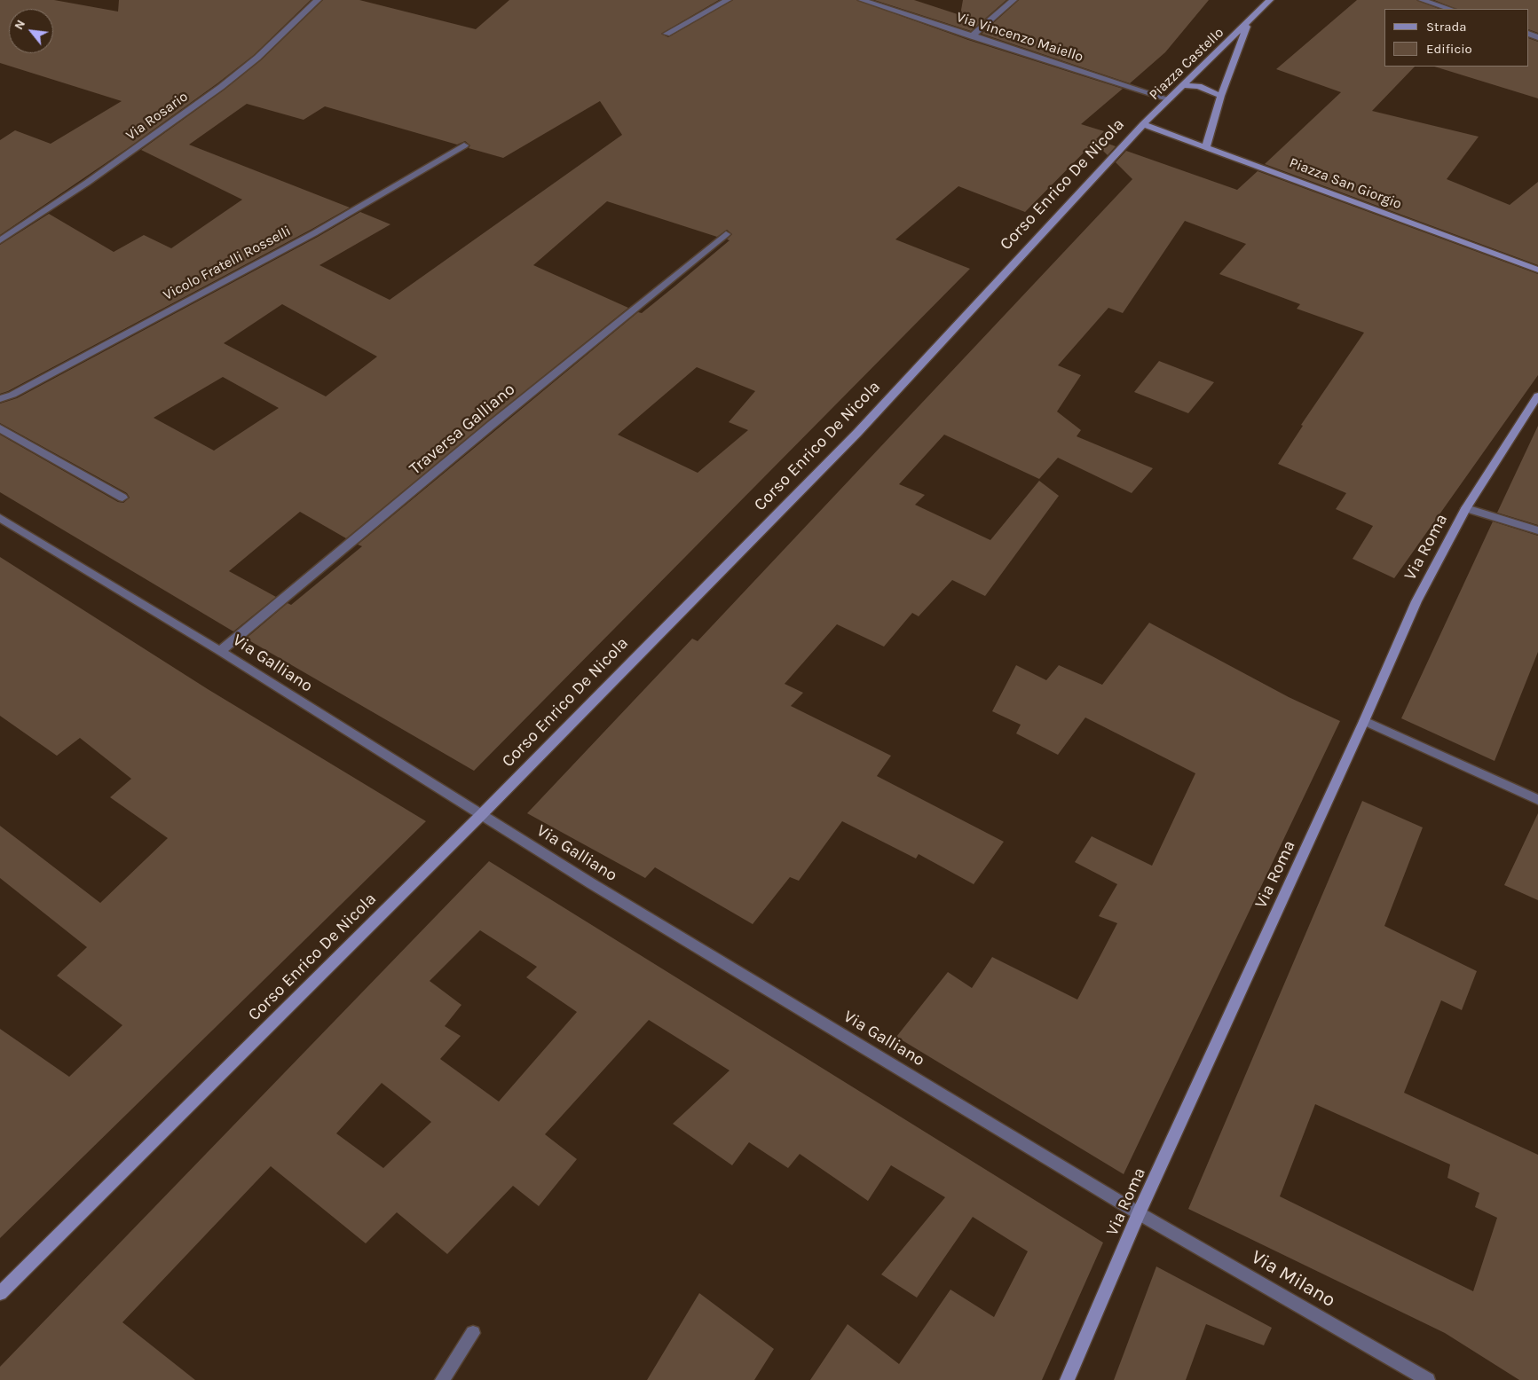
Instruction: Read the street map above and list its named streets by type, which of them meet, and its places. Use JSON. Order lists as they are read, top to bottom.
{
  "streets": {
    "street": [
      "Via Vincenzo Maiello",
      "Piazza Castello",
      "Via Rosario",
      "Piazza San Giorgio",
      "Corso Enrico De Nicola",
      "Vicolo Fratelli Rosselli",
      "Traversa Galliano",
      "Via Roma",
      "Via Galliano",
      "Via Milano"
    ]
  },
  "crossings": [
    ["Via Vincenzo Maiello", "Piazza Castello"],
    ["Piazza Castello", "Piazza San Giorgio"],
    ["Piazza Castello", "Corso Enrico De Nicola"],
    ["Piazza San Giorgio", "Corso Enrico De Nicola"],
    ["Corso Enrico De Nicola", "Via Galliano"],
    ["Traversa Galliano", "Via Galliano"],
    ["Via Roma", "Via Galliano"],
    ["Via Roma", "Via Milano"],
    ["Via Galliano", "Via Milano"]
  ],
  "legend": ["Strada", "Edificio"],
  "north": "top left"
}
